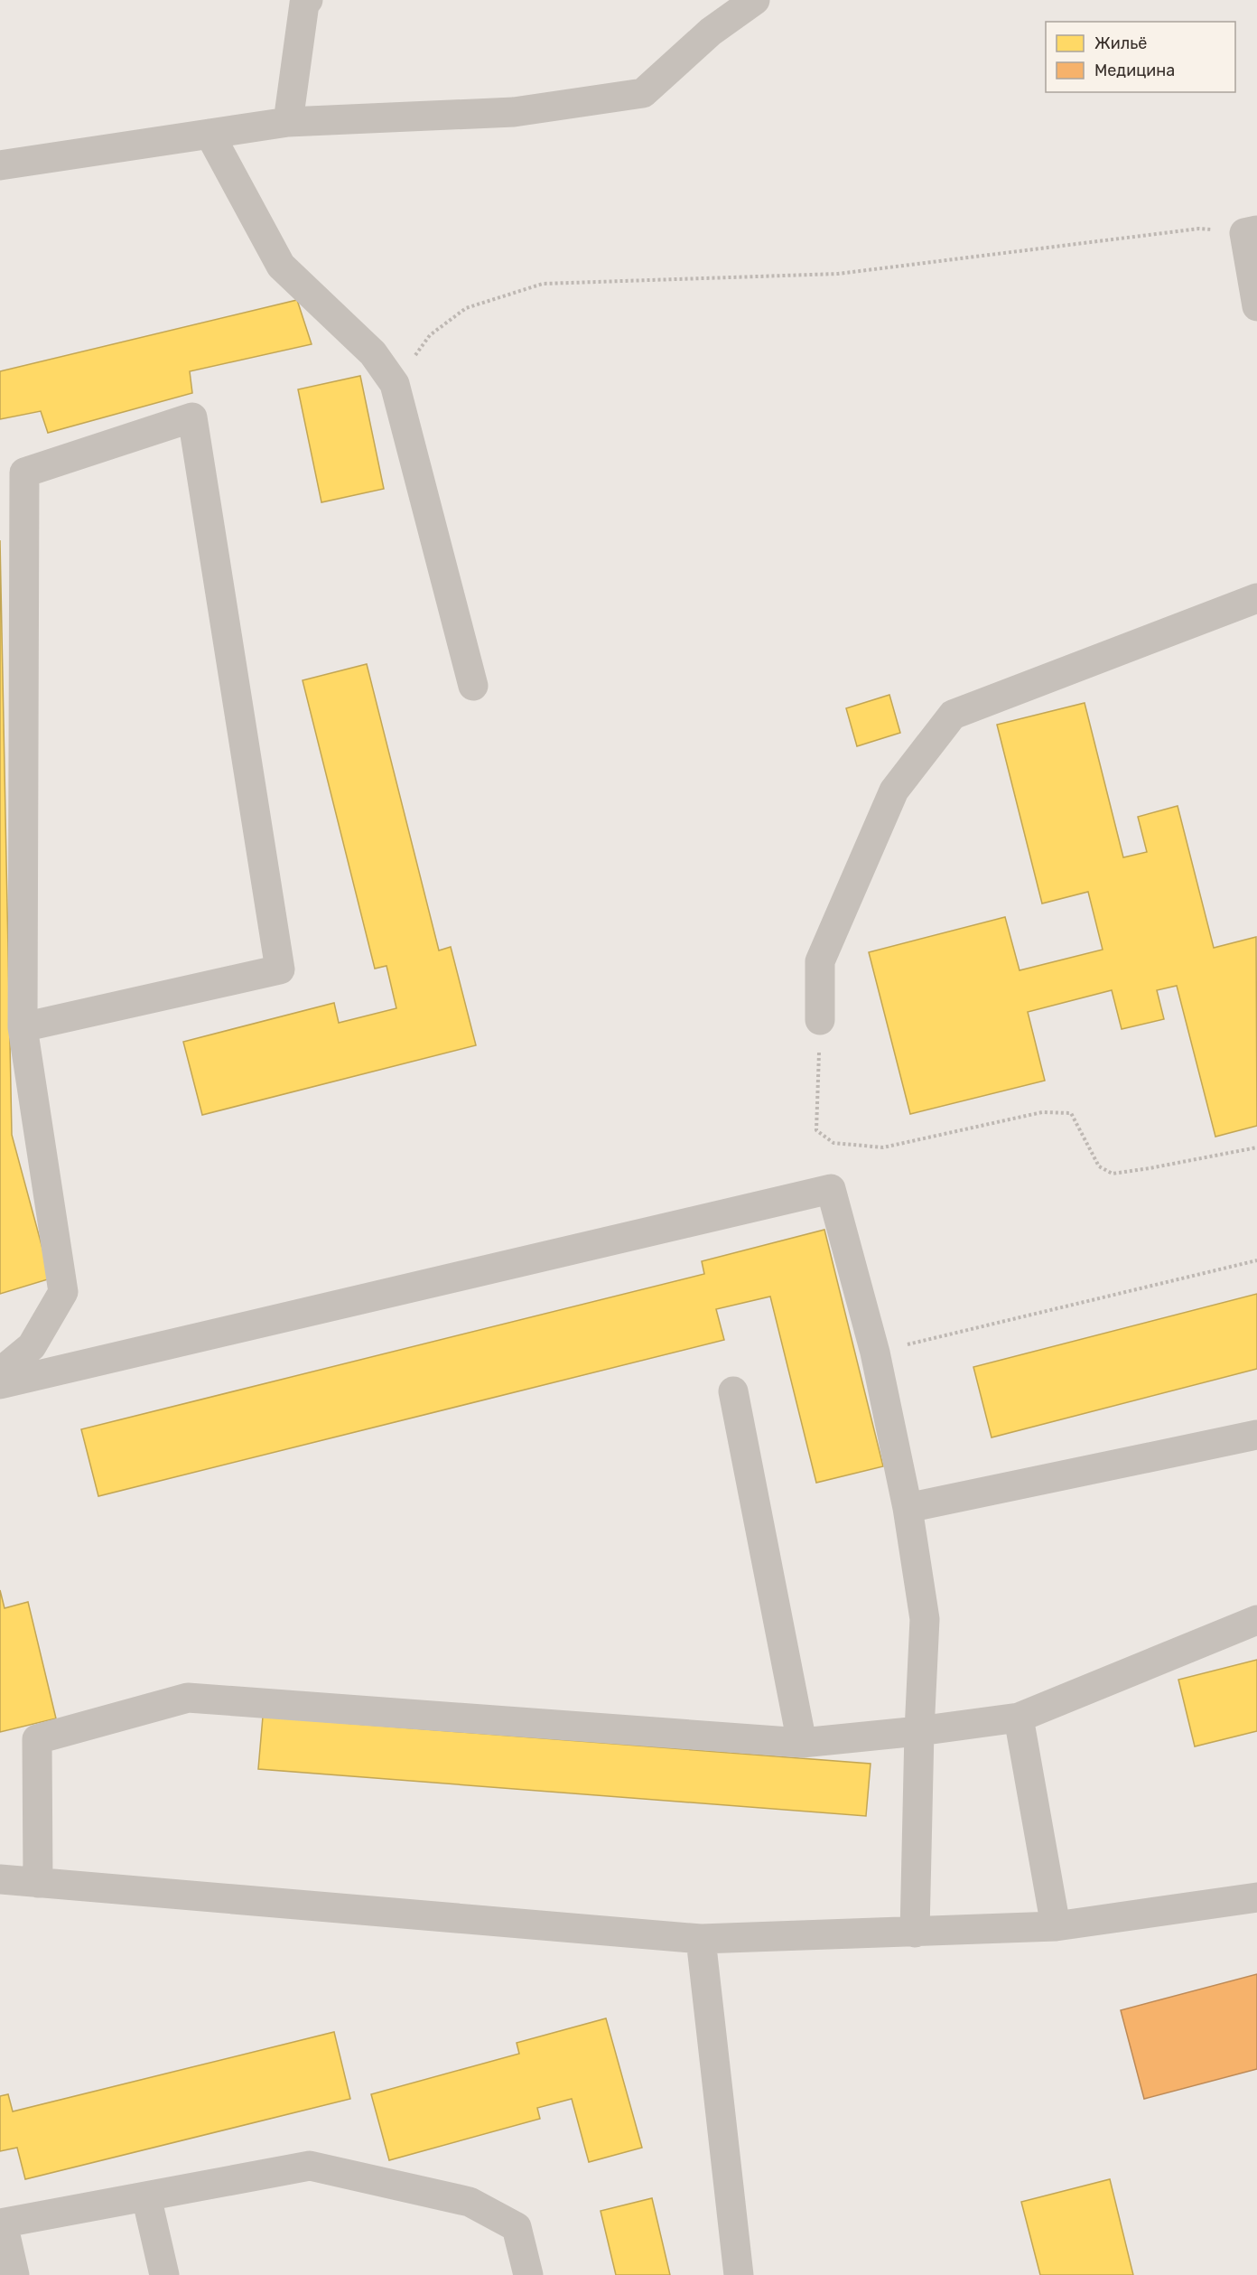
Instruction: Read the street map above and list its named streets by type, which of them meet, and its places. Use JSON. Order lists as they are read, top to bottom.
{
  "legend": ["Жильё", "Медицина"]
}
